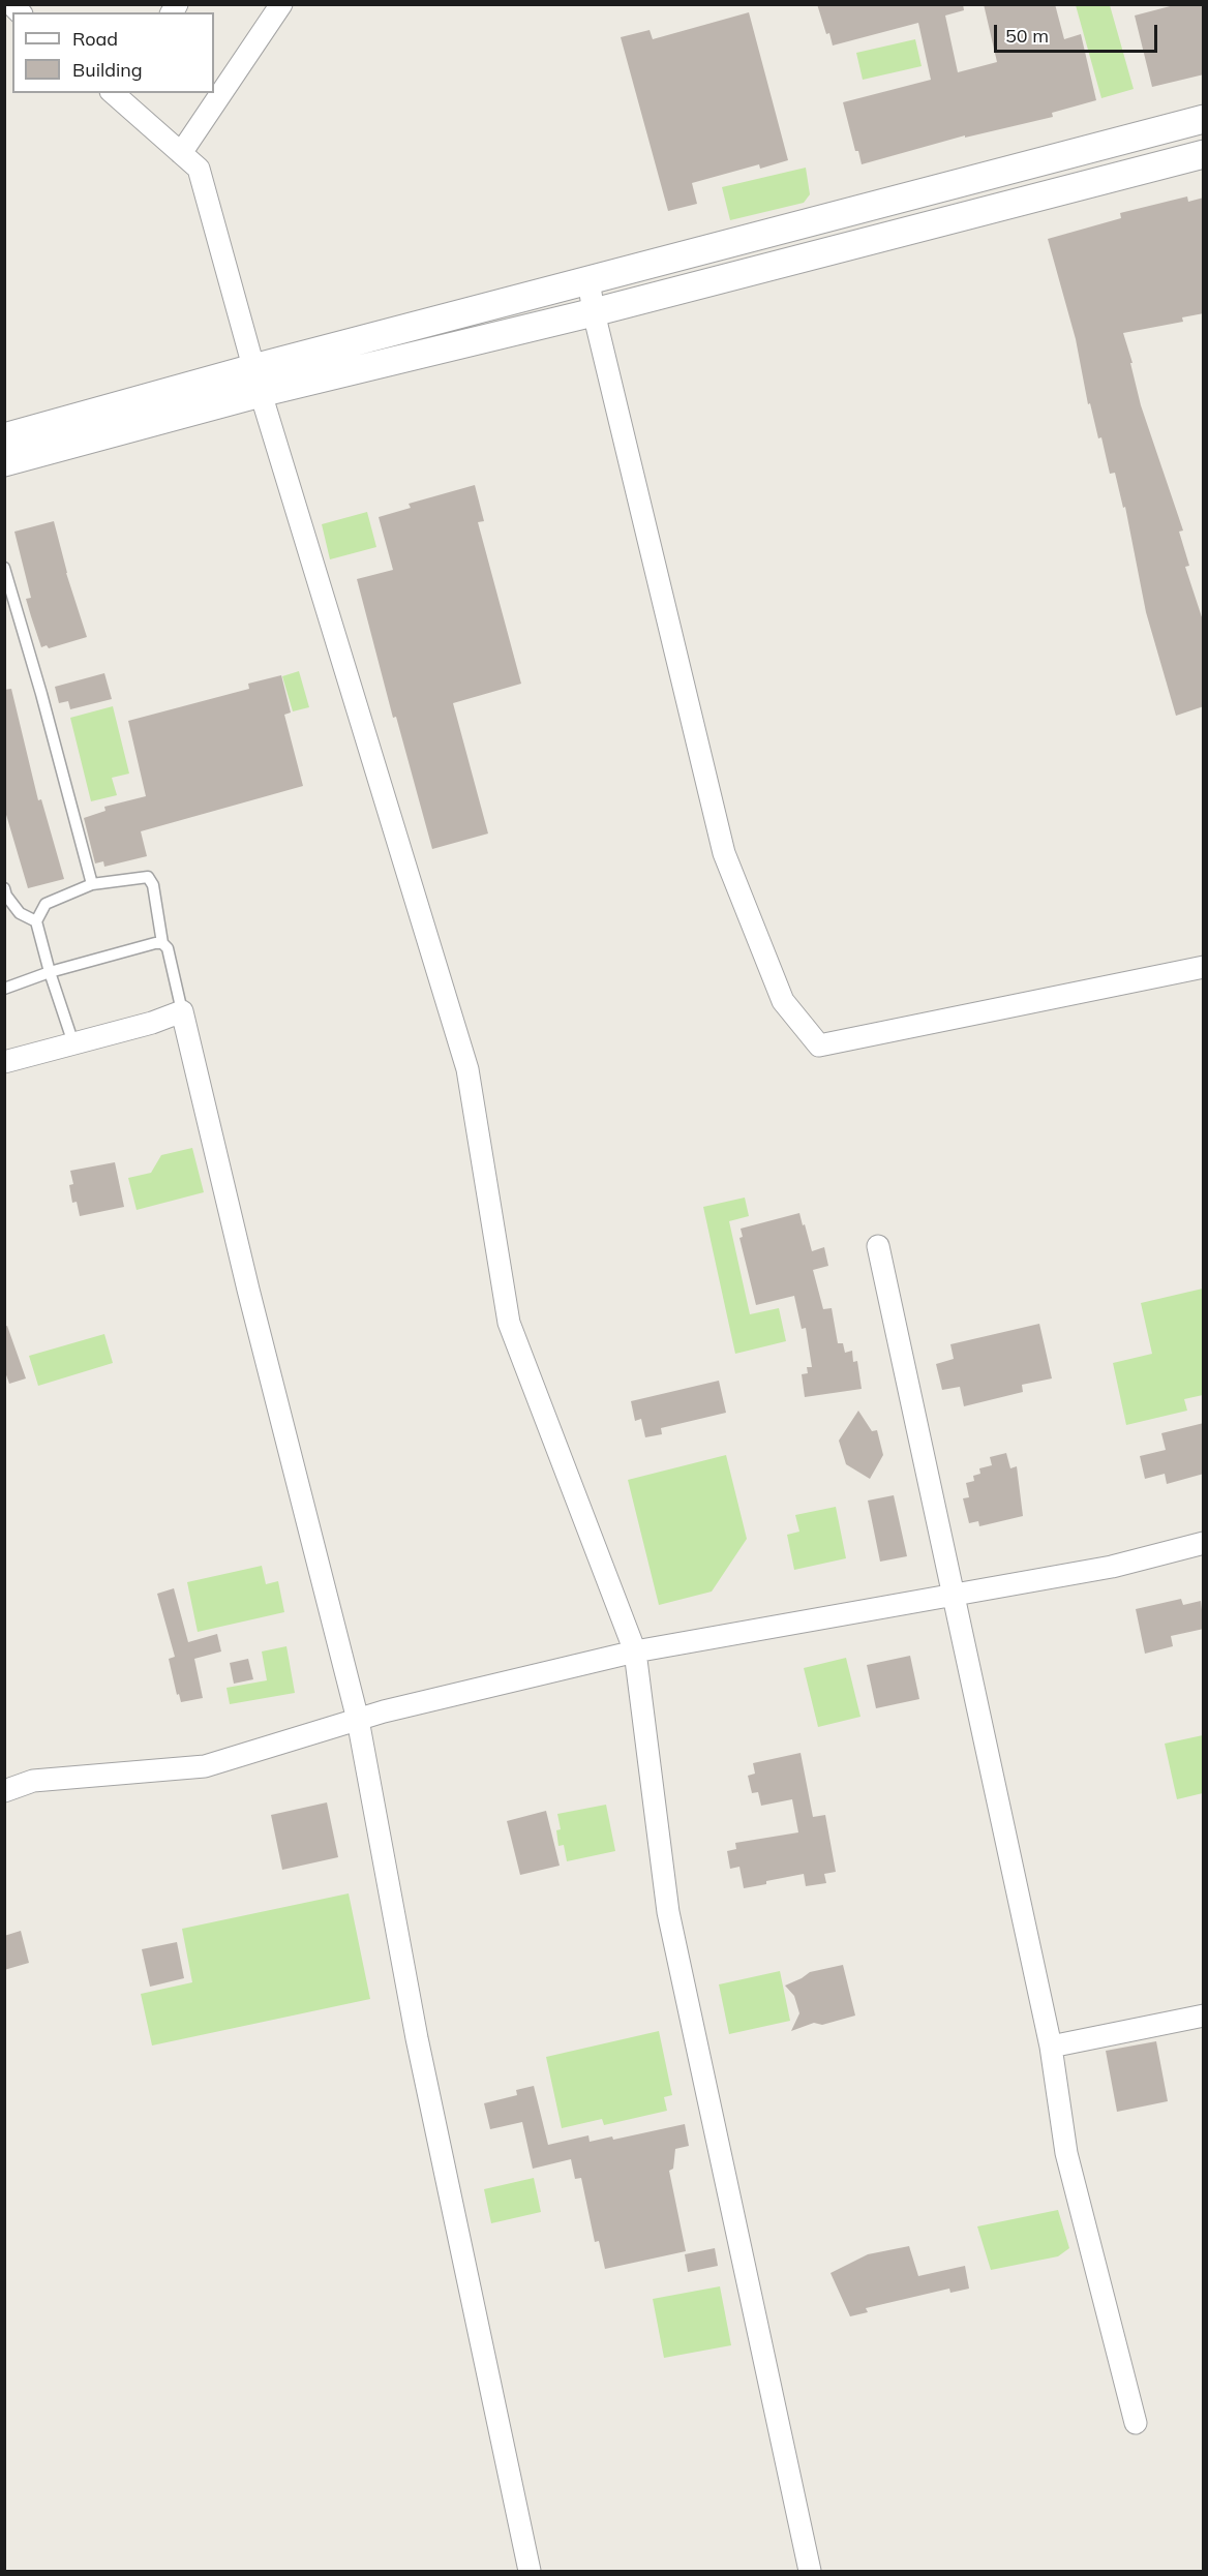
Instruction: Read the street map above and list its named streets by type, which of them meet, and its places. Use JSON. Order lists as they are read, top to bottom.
{
  "legend": ["Road", "Building"],
  "scale_bar": "50 m"
}
